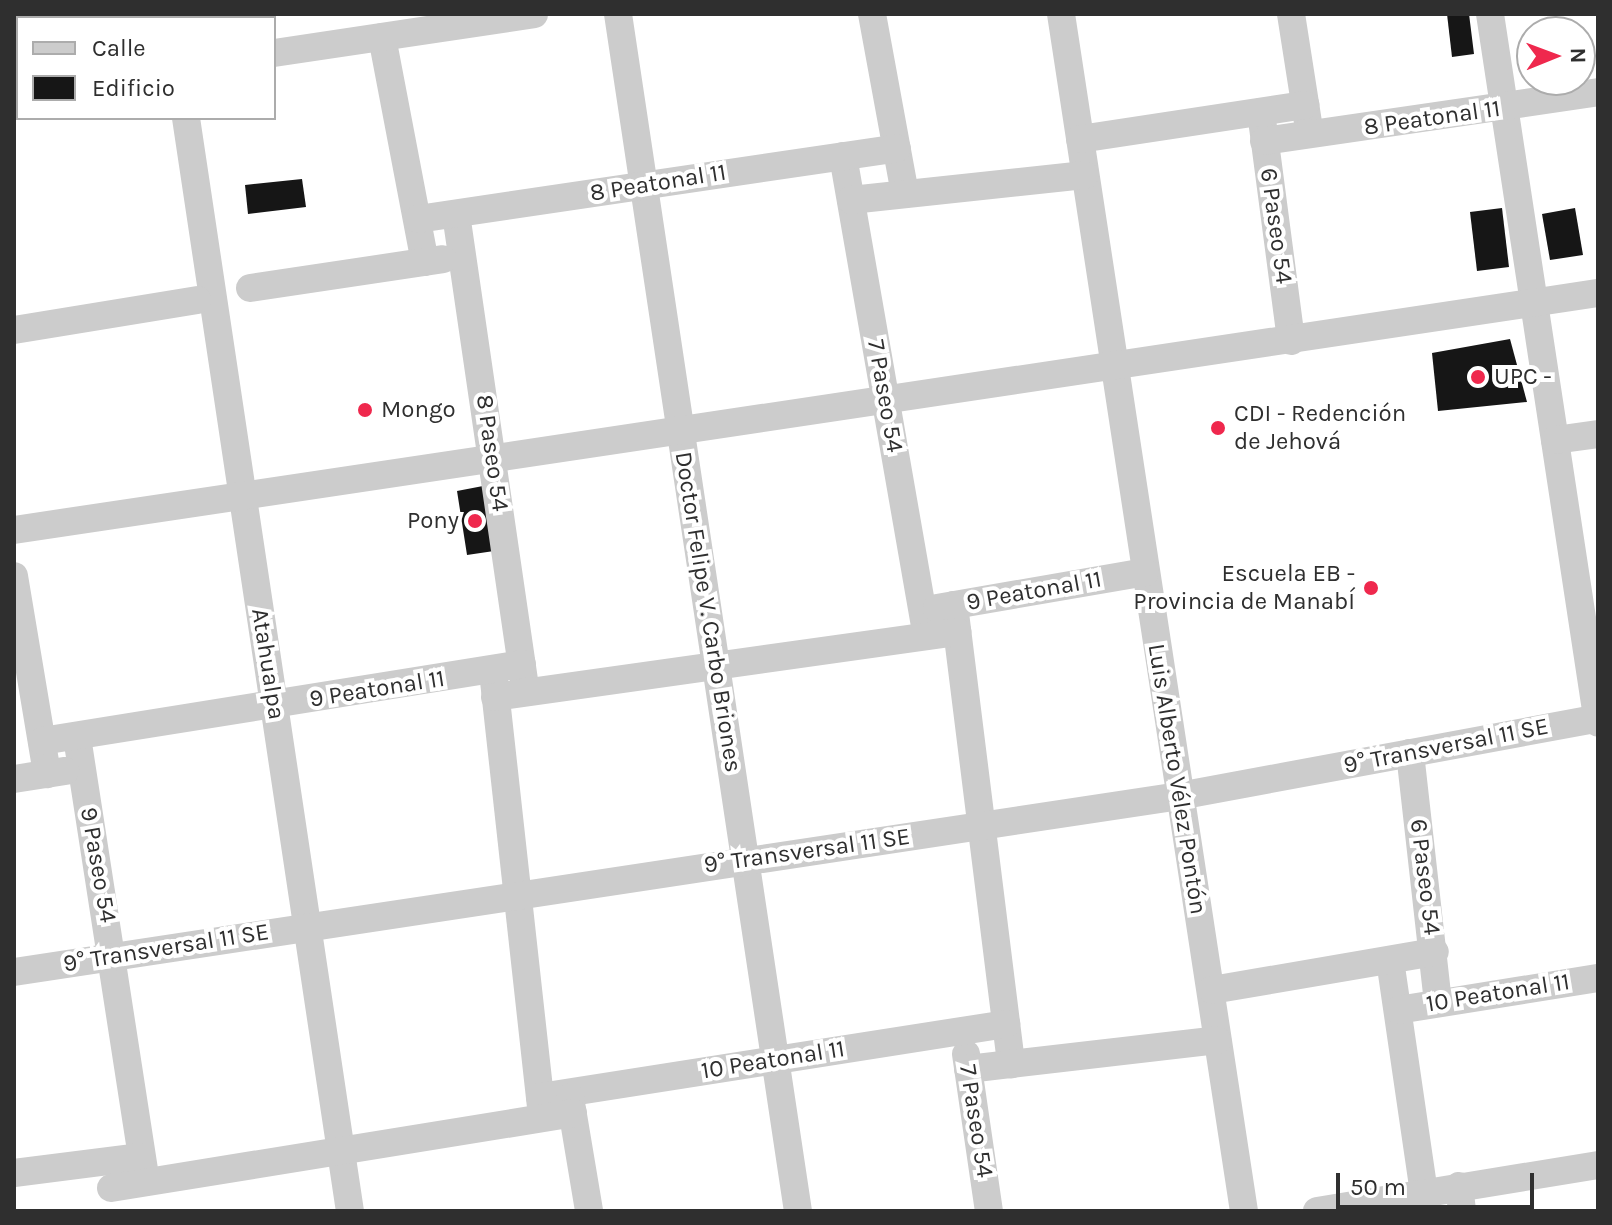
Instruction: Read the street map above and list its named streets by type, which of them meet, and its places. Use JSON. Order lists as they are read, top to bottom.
{
  "streets": {
    "street": [
      "8 Peatonal 11",
      "6 Paseo 54",
      "7 Paseo 54",
      "8 Paseo 54",
      "9 Peatonal 11",
      "Doctor Felipe V. Carbo Briones",
      "Atahualpa",
      "9° Transversal 11 SE",
      "Luis Alberto Vélez Pontón",
      "9 Paseo 54",
      "10 Peatonal 11"
    ]
  },
  "crossings": [
    ["8 Peatonal 11", "6 Paseo 54"],
    ["8 Peatonal 11", "7 Paseo 54"],
    ["8 Peatonal 11", "8 Paseo 54"],
    ["8 Peatonal 11", "Doctor Felipe V. Carbo Briones"],
    ["6 Paseo 54", "9° Transversal 11 SE"],
    ["6 Paseo 54", "10 Peatonal 11"],
    ["7 Paseo 54", "9 Peatonal 11"],
    ["7 Paseo 54", "9° Transversal 11 SE"],
    ["7 Paseo 54", "10 Peatonal 11"],
    ["8 Paseo 54", "9 Peatonal 11"],
    ["9 Peatonal 11", "Doctor Felipe V. Carbo Briones"],
    ["9 Peatonal 11", "Atahualpa"],
    ["9 Peatonal 11", "Luis Alberto Vélez Pontón"],
    ["9 Peatonal 11", "9 Paseo 54"],
    ["Doctor Felipe V. Carbo Briones", "9° Transversal 11 SE"],
    ["Doctor Felipe V. Carbo Briones", "10 Peatonal 11"],
    ["Atahualpa", "9° Transversal 11 SE"],
    ["Atahualpa", "10 Peatonal 11"],
    ["9° Transversal 11 SE", "Luis Alberto Vélez Pontón"],
    ["9° Transversal 11 SE", "9 Paseo 54"],
    ["Luis Alberto Vélez Pontón", "10 Peatonal 11"],
    ["9 Paseo 54", "10 Peatonal 11"]
  ],
  "places": [
    "UPC -",
    "Mongo",
    "CDI - Redención de Jehová",
    "Pony",
    "Escuela EB - Provincia de ManabÍ"
  ],
  "legend": ["Calle", "Edificio"],
  "scale_bar": "50 m",
  "north": "right"
}
